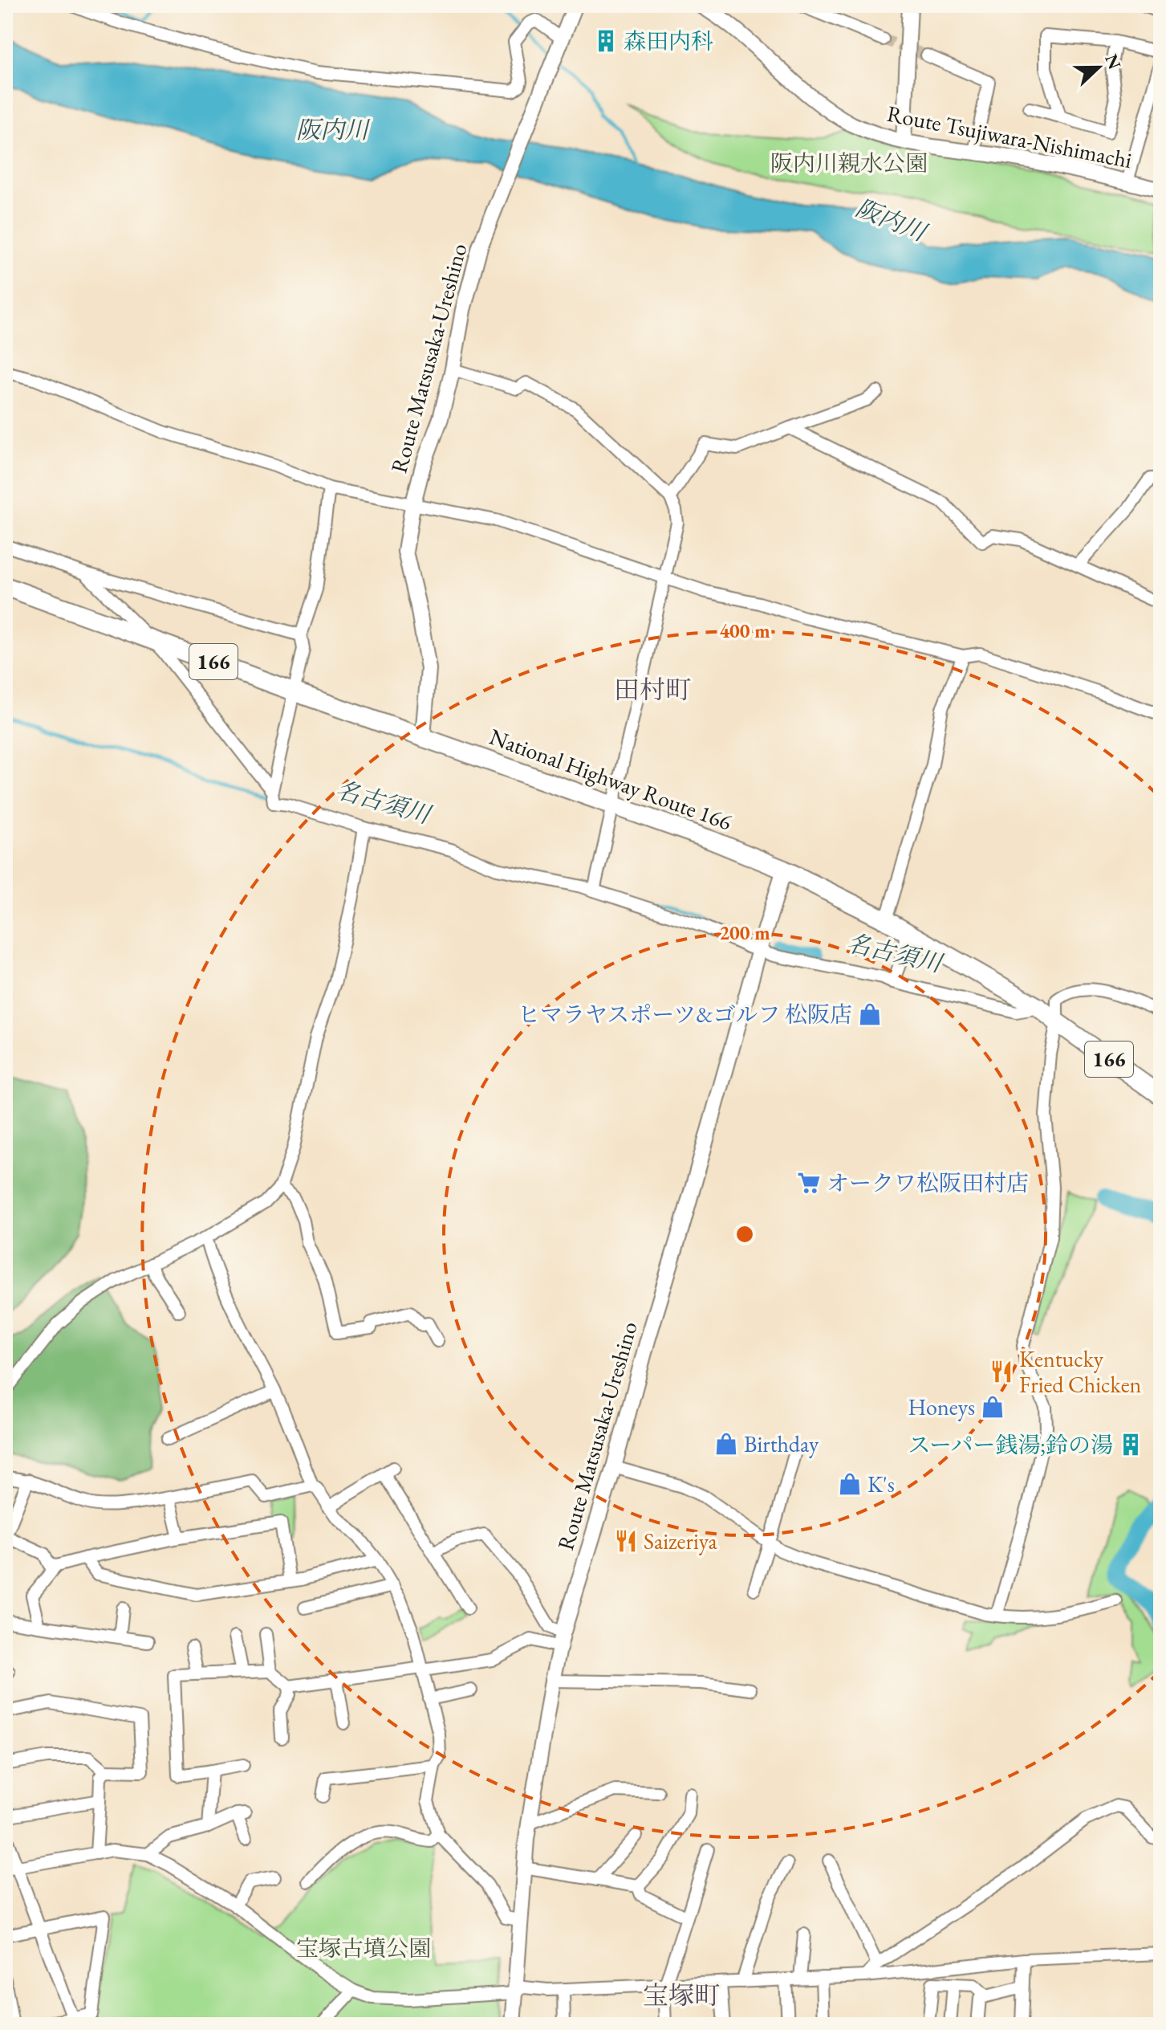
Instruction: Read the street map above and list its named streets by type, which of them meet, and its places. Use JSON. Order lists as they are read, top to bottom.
{
  "streets": {
    "highway": ["166", "National Highway Route 166"],
    "main road": ["Route Tsujiwara-Nishimachi", "Route Matsusaka-Ureshino"]
  },
  "crossings": [
    ["Route Matsusaka-Ureshino", "National Highway Route 166"]
  ],
  "districts": ["田村町", "宝塚町"],
  "water": ["阪内川", "名古須川"],
  "parks": ["阪内川親水公園", "宝塚古墳公園"],
  "places": {
    "building": ["森田内科", "スーパー銭湯;鈴の湯"],
    "shop": [
      "ヒマラヤスポーツ&ゴルフ 松阪店",
      "Honeys",
      "Birthday",
      "K's"
    ],
    "supermarket": ["オークワ松阪田村店"],
    "restaurant": ["Kentucky Fried Chicken", "Saizeriya"]
  },
  "north": "right",
  "rings": ["400 m", "200 m"]
}
